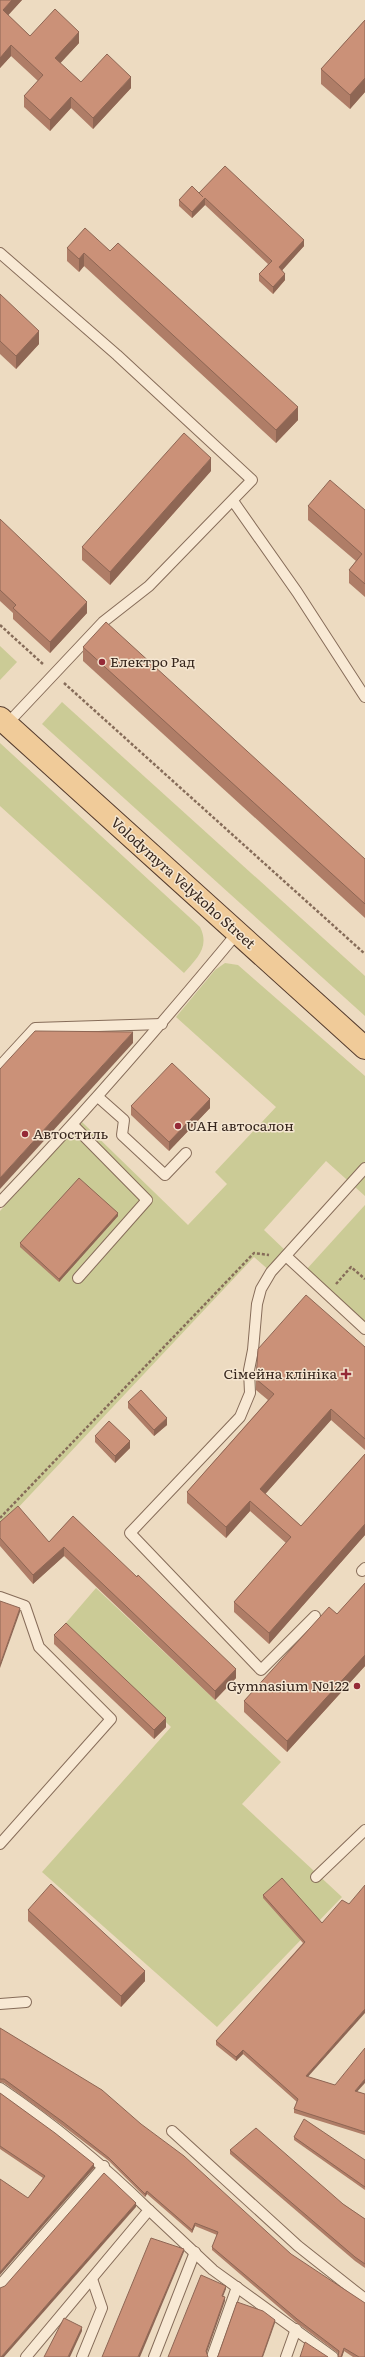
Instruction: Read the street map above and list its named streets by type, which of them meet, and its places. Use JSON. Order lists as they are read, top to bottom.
{
  "streets": {
    "main road": ["Volodymyra Velykoho Street"]
  },
  "places": {
    "other": [
      "Електро Рад",
      "UAH автосалон",
      "Автостиль",
      "Gymnasium №122"
    ],
    "health": ["Сімейна клініка"]
  }
}
